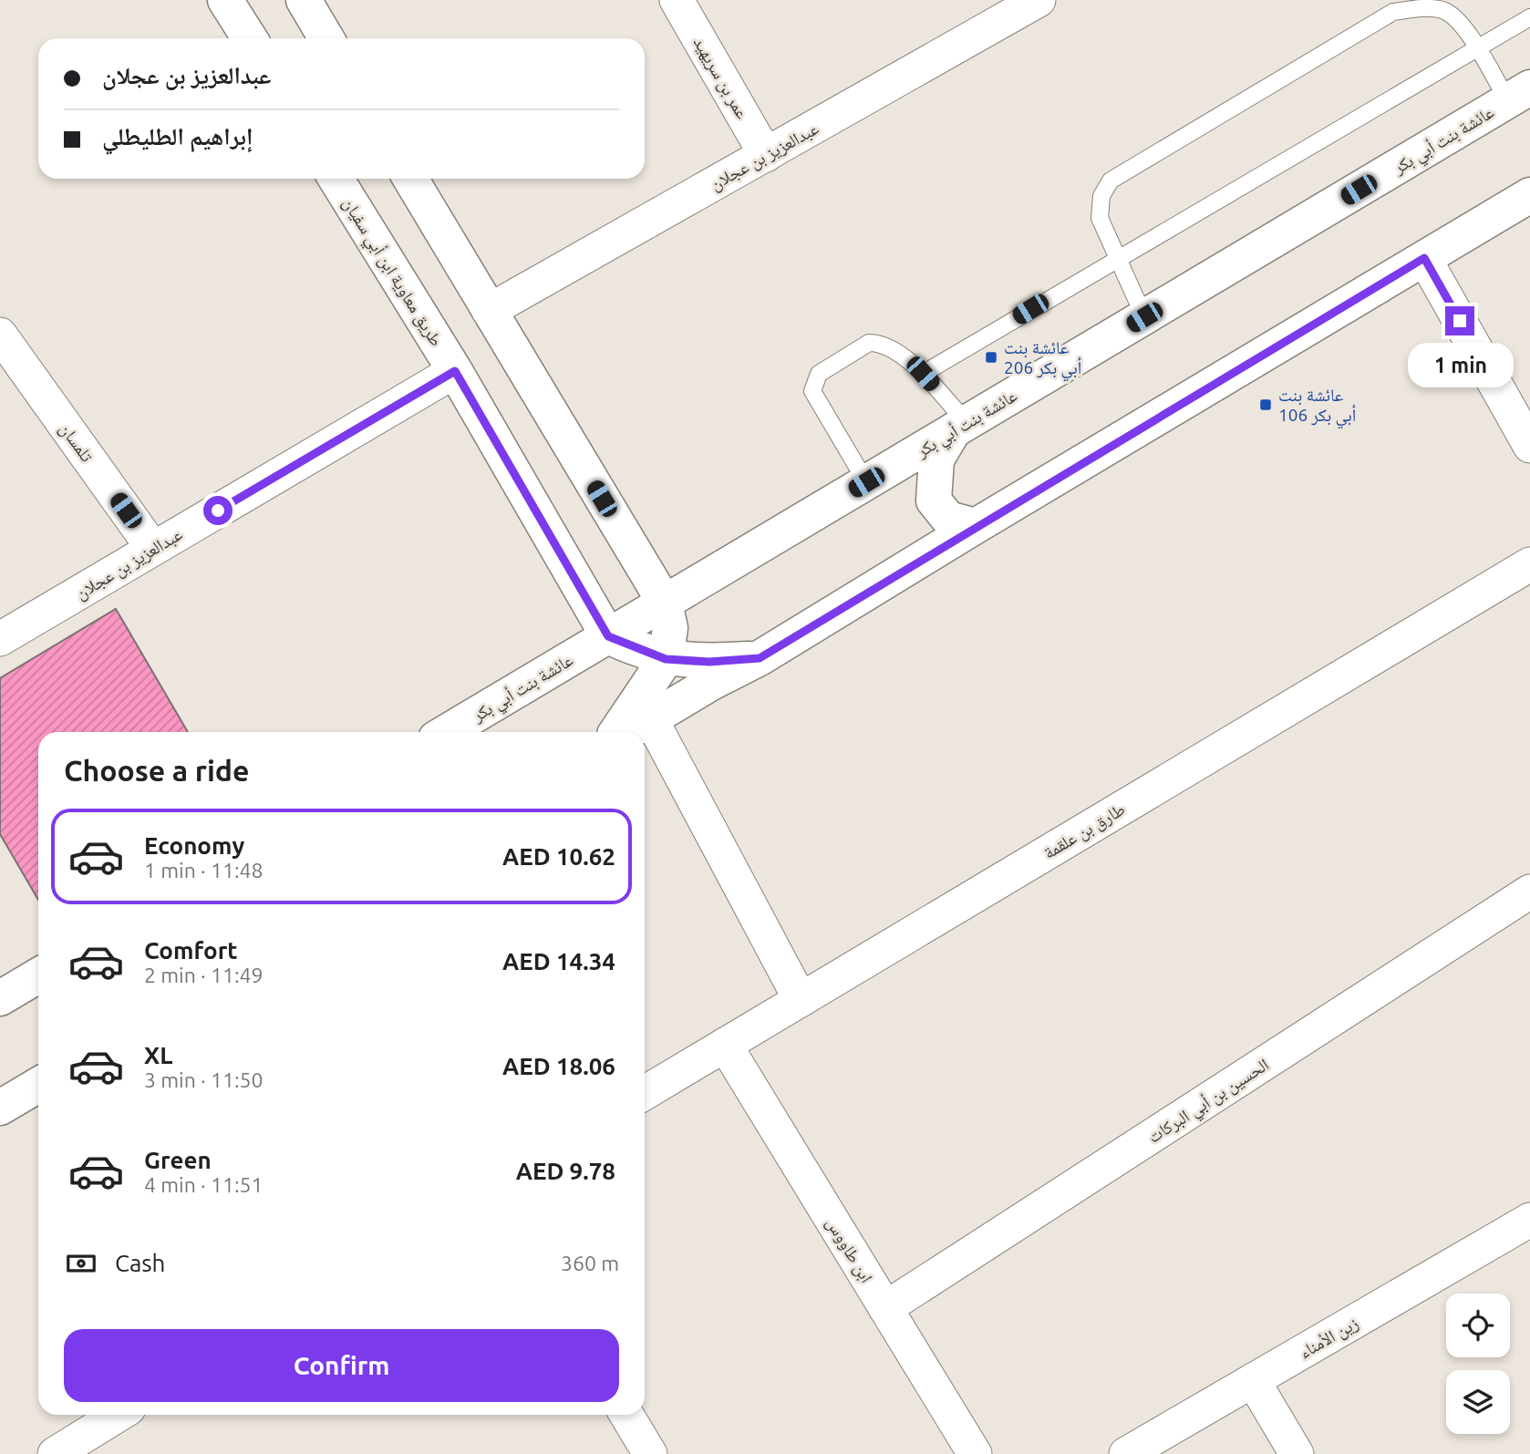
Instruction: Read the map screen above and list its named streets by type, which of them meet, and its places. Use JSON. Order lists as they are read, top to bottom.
{
  "streets": {
    "main road": ["عائشة بنت أبي بكر", "طريق معاوية ابن أبي سفيان"],
    "street": [
      "عمر بن سريهيد",
      "عبدالعزيز بن عجلان",
      "تلمسان",
      "طارق بن علقمة",
      "الحسين بن أبي البركات",
      "ابن طاووس",
      "زين الأمناء"
    ]
  },
  "crossings": [
    ["عمر بن سريهيد", "عبدالعزيز بن عجلان"],
    ["عائشة بنت أبي بكر", "طريق معاوية ابن أبي سفيان"],
    ["عبدالعزيز بن عجلان", "طريق معاوية ابن أبي سفيان"],
    ["عبدالعزيز بن عجلان", "تلمسان"],
    ["طارق بن علقمة", "ابن طاووس"],
    ["الحسين بن أبي البركات", "ابن طاووس"]
  ],
  "places": {
    "transit": ["عائشة بنت أبي بكر 206", "عائشة بنت أبي بكر 106"]
  },
  "page": {
    "banner": ["عبدالعزيز بن عجلان", "إبراهيم الطليطلي"],
    "bubble": "1 min",
    "heading": "Choose a ride",
    "list": [
      {
        "name": "Economy",
        "note": "1 min · 11:48",
        "value": "AED 10.62"
      },
      {
        "name": "Comfort",
        "note": "2 min · 11:49",
        "value": "AED 14.34"
      },
      {
        "name": "XL",
        "note": "3 min · 11:50",
        "value": "AED 18.06"
      },
      {
        "name": "Green",
        "note": "4 min · 11:51",
        "value": "AED 9.78"
      }
    ],
    "pay": ["Cash", "360 m"],
    "buttons": "Confirm"
  }
}
